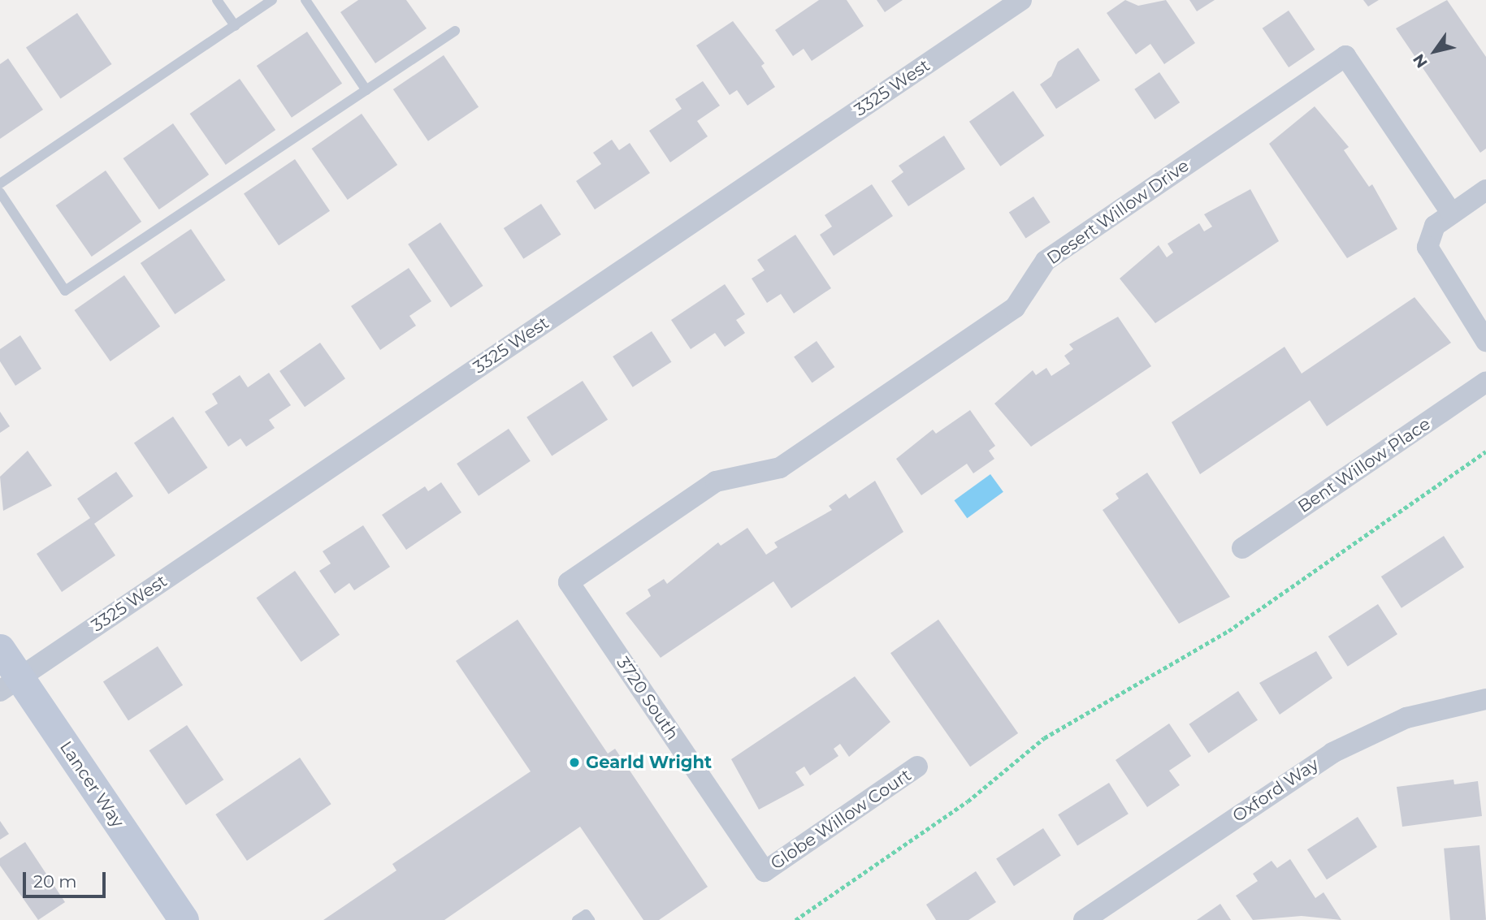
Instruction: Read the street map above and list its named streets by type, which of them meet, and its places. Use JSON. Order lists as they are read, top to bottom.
{
  "streets": {
    "street": [
      "3325 West",
      "Desert Willow Drive",
      "Bent Willow Place",
      "3720 South",
      "Lancer Way",
      "Oxford Way",
      "Globe Willow Court"
    ]
  },
  "crossings": [
    ["3325 West", "Lancer Way"],
    ["Desert Willow Drive", "3720 South"],
    ["3720 South", "Globe Willow Court"]
  ],
  "places": ["Gearld Wright"],
  "scale_bar": "20 m",
  "north": "bottom left"
}
